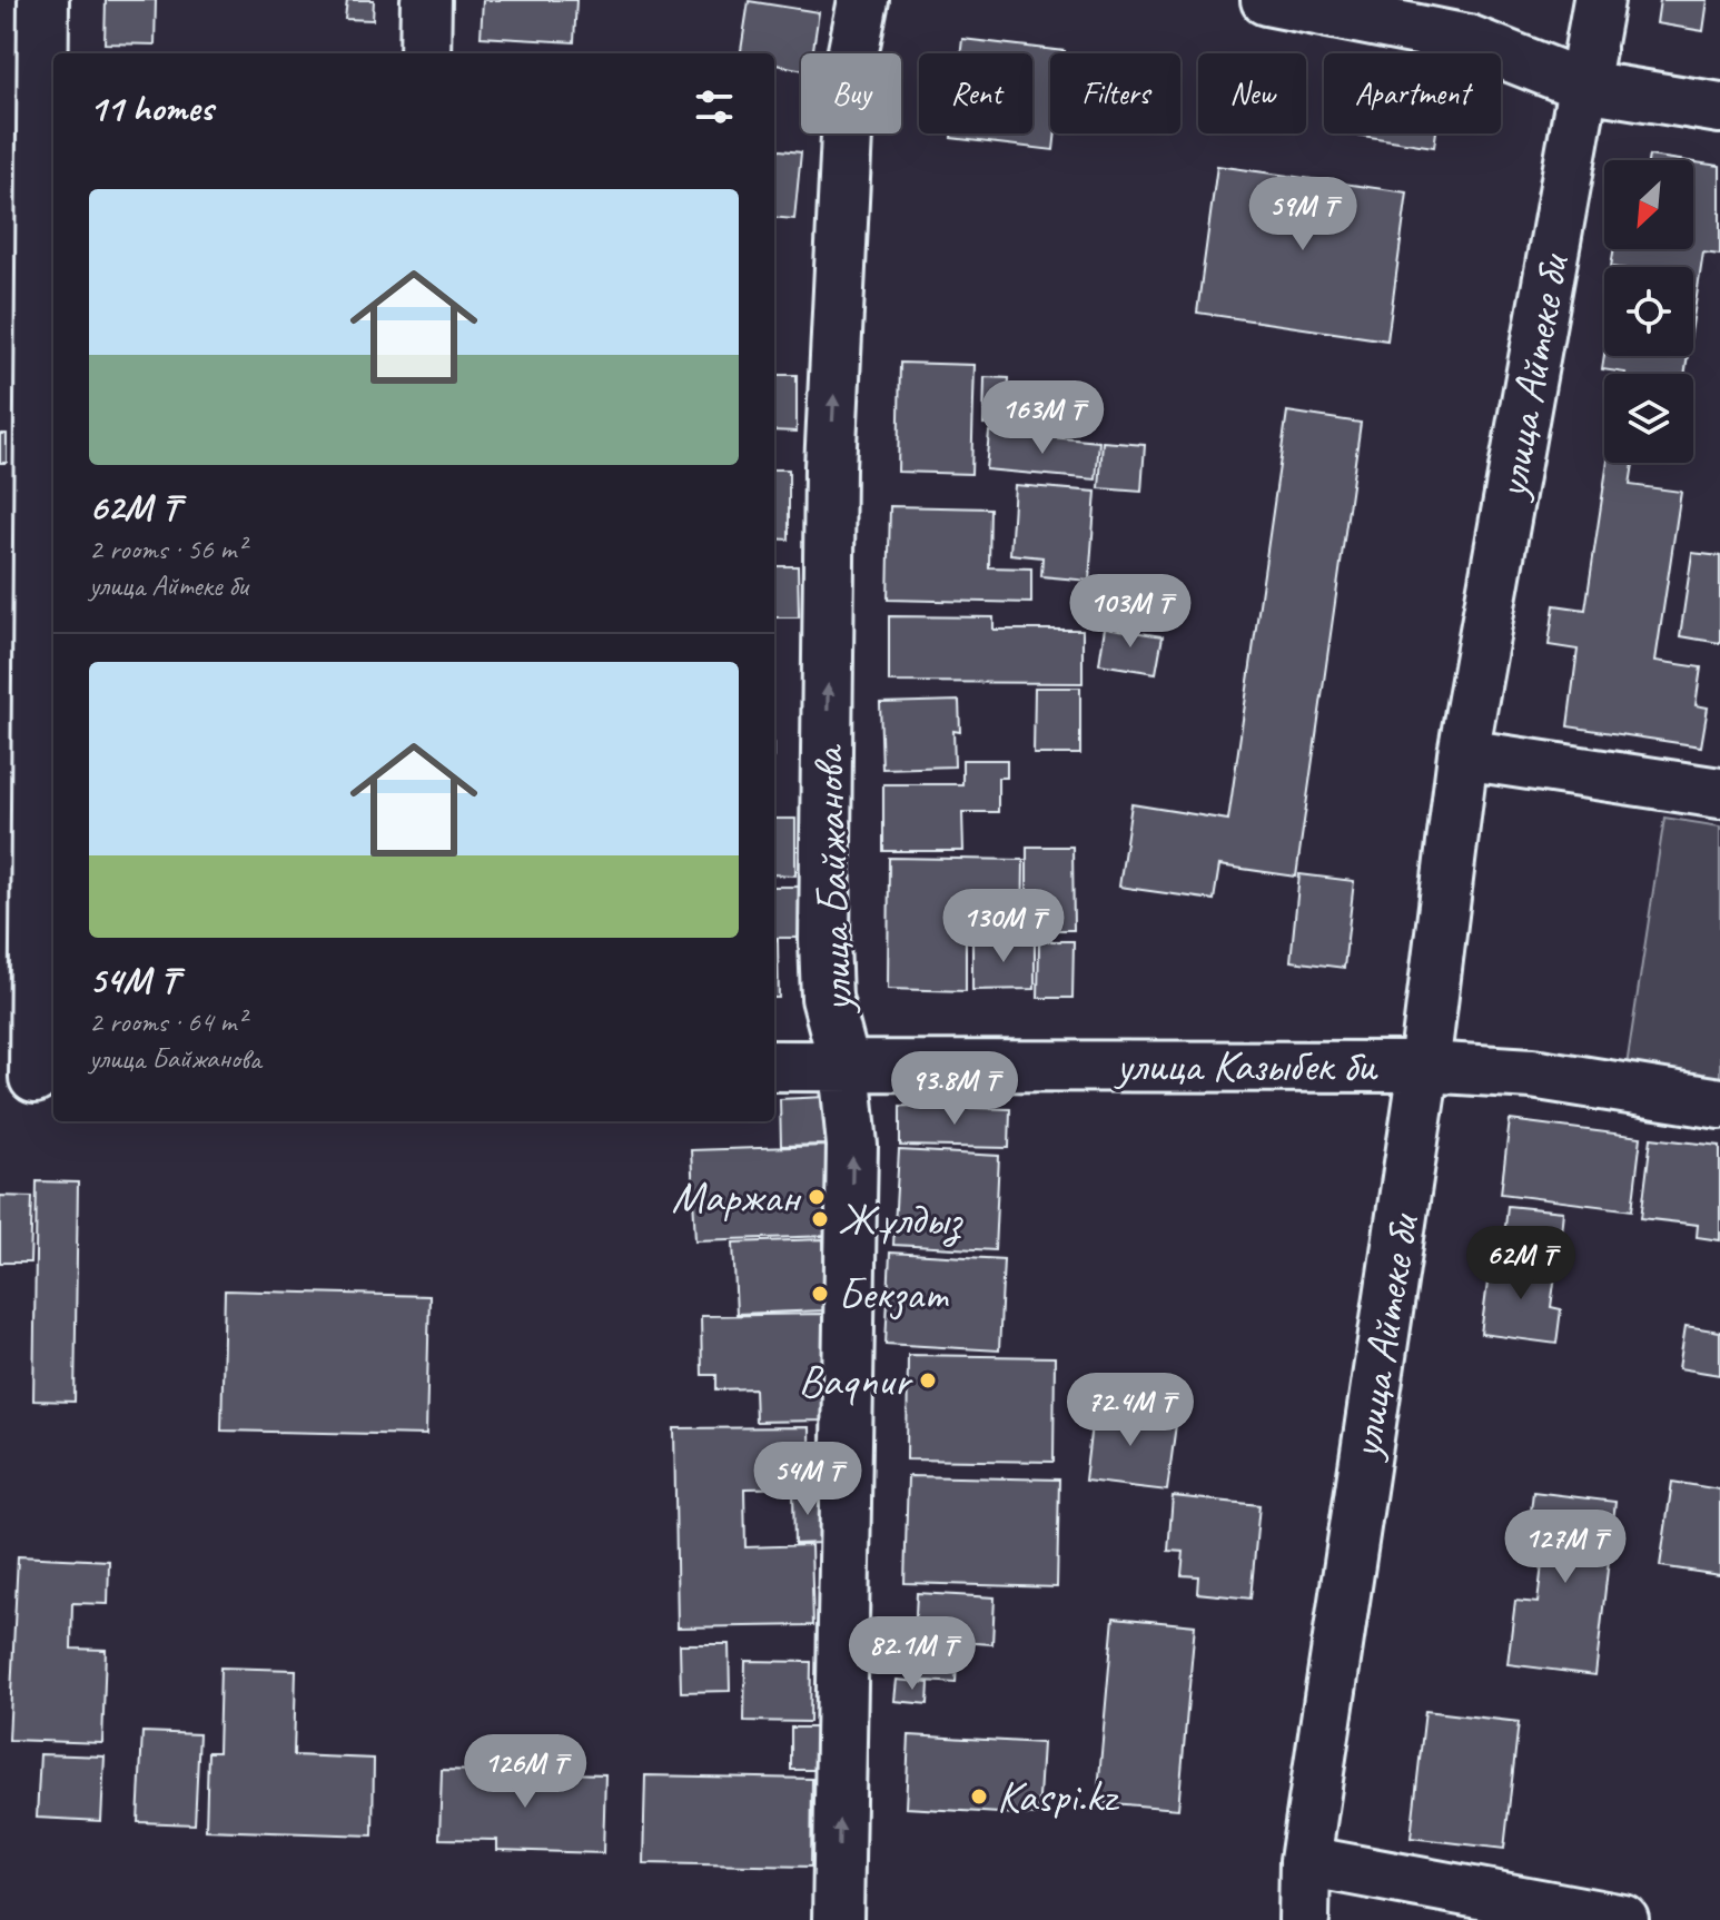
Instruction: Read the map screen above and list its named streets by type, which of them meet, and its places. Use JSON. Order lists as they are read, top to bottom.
{
  "streets": {
    "street": ["улица Айтеке би", "улица Байжанова", "улица Казыбек би"]
  },
  "crossings": [
    ["улица Айтеке би", "улица Казыбек би"],
    ["улица Байжанова", "улица Казыбек би"]
  ],
  "one_way": ["улица Байжанова"],
  "places": [
    "Маржан",
    "Жұлдыз",
    "Бекзат",
    "Baqnur",
    "Kaspi.kz"
  ],
  "north": "bottom left",
  "page": {
    "chip": [
      "Buy",
      "Rent",
      "Filters",
      "New",
      "Apartment"
    ],
    "heading": "11 homes",
    "list": [
      {
        "name": "62M ₸",
        "note": "2 rooms · 56 m² · улица Айтеке би"
      },
      {
        "name": "54M ₸",
        "note": "2 rooms · 64 m² · улица Байжанова"
      }
    ],
    "price": [
      "59M ₸",
      "163M ₸",
      "103M ₸",
      "130M ₸",
      "93.8M ₸",
      "62M ₸",
      "72.4M ₸",
      "54M ₸",
      "127M ₸",
      "82.1M ₸",
      "126M ₸"
    ]
  }
}
